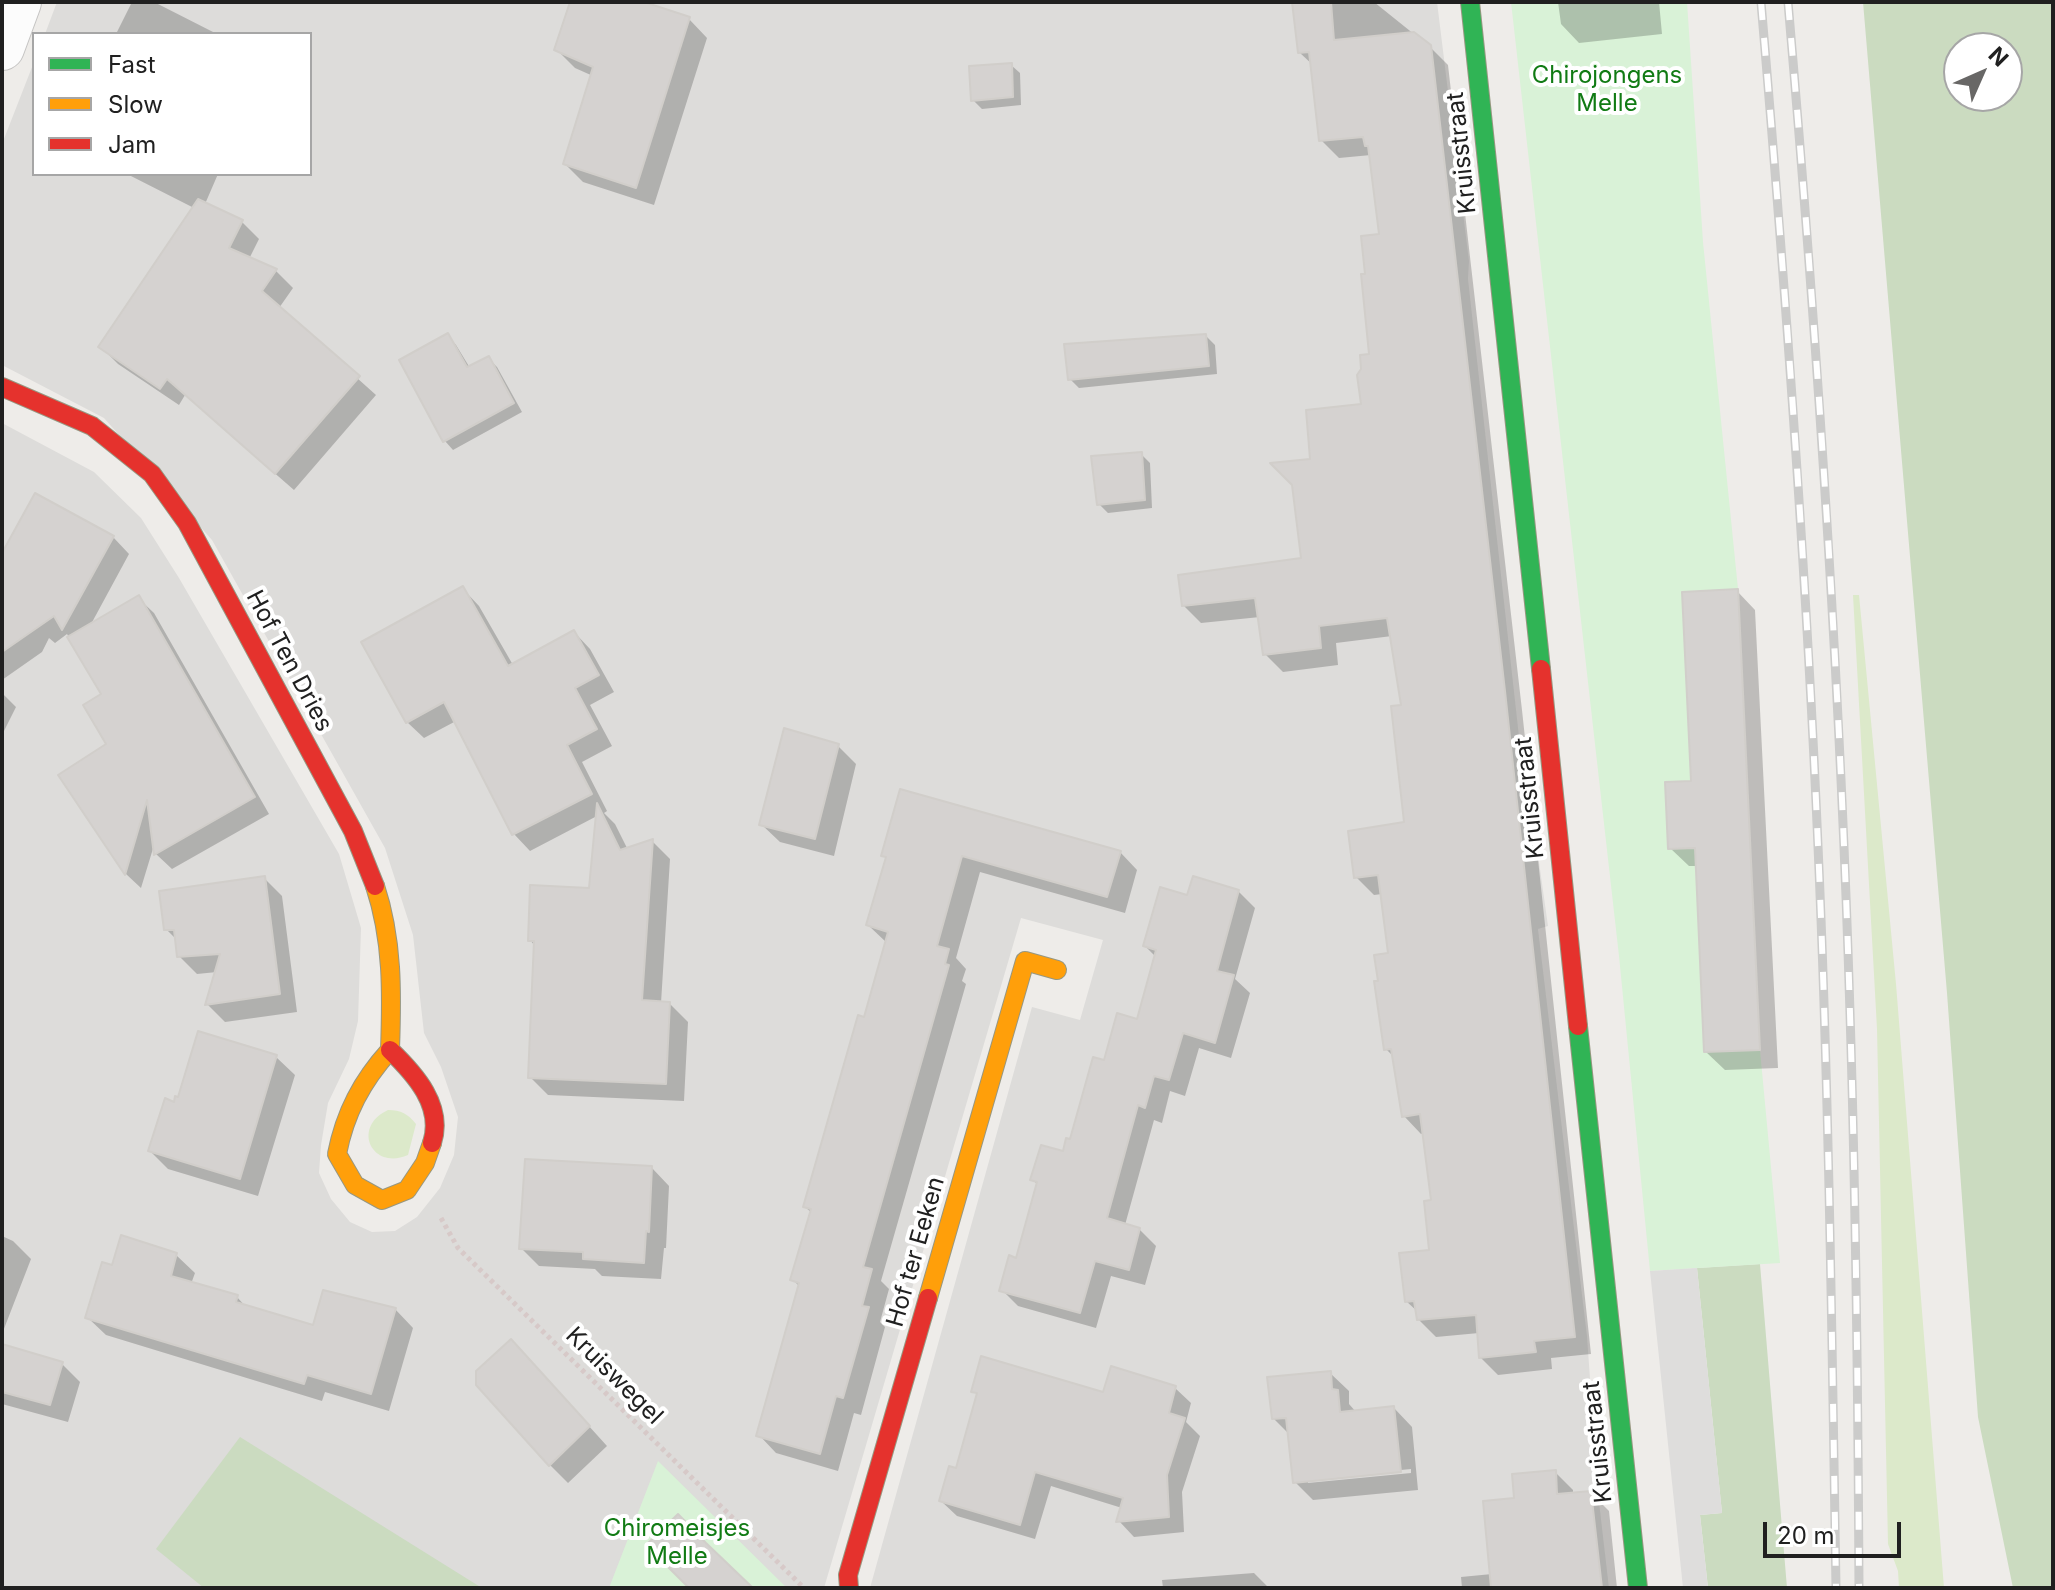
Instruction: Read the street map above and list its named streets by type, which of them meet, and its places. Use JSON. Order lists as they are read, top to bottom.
{
  "streets": {
    "street": ["Kruisstraat", "Hof Ten Dries", "Hof ter Eeken"],
    "path": ["Kruiswegel"]
  },
  "crossings": [
    ["Hof Ten Dries", "Kruiswegel"]
  ],
  "parks": ["Chirojongens Melle", "Chiromeisjes Melle"],
  "legend": ["Fast", "Slow", "Jam"],
  "scale_bar": "20 m",
  "north": "top right"
}
